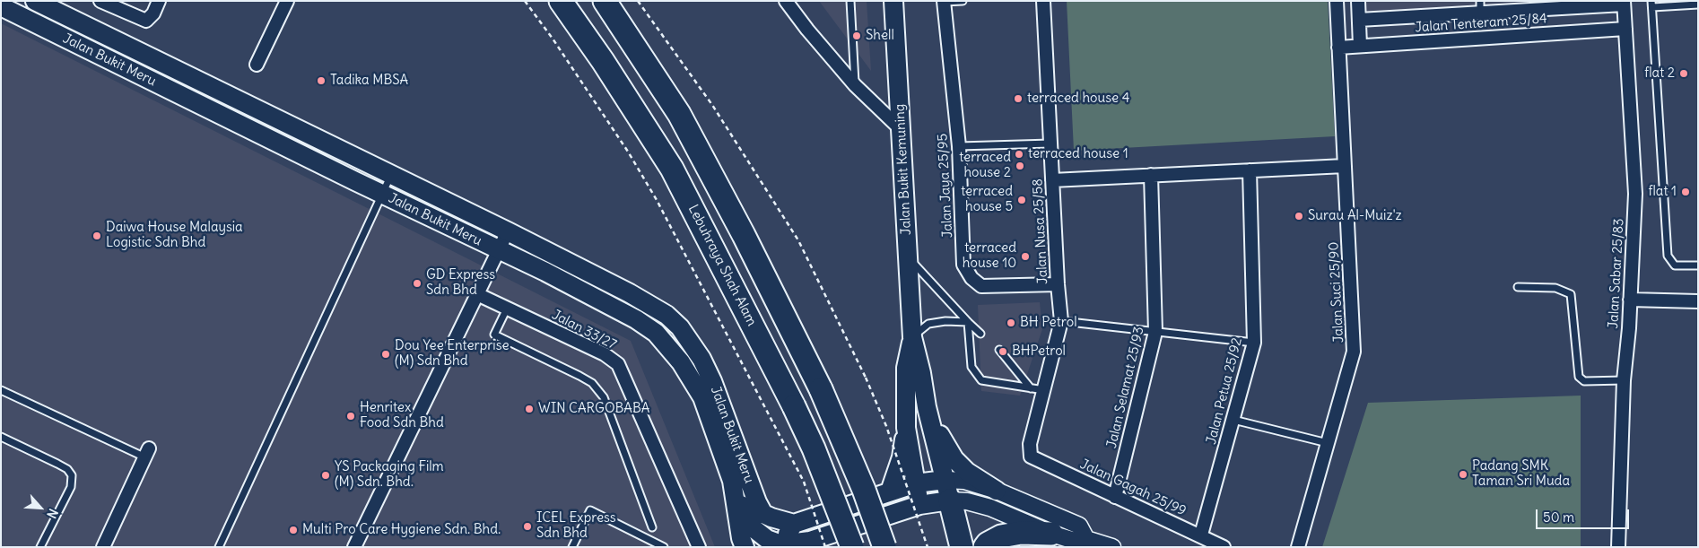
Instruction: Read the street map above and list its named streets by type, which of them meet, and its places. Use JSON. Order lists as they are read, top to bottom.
{
  "streets": {
    "highway": ["Lebuhraya Shah Alam"],
    "main road": ["Jalan Bukit Meru", "Jalan Bukit Kemuning"],
    "street": [
      "Jalan Tenteram 25/84",
      "Jalan Jaya 25/95",
      "Jalan Nusa 25/58",
      "Jalan Sabar 25/83",
      "Jalan Suci 25/90",
      "Jalan 33/27",
      "Jalan Selamat 25/93",
      "Jalan Petua 25/92",
      "Jalan Gagah 25/99"
    ]
  },
  "crossings": [
    ["Jalan Tenteram 25/84", "Jalan Sabar 25/83"],
    ["Jalan Tenteram 25/84", "Jalan Suci 25/90"],
    ["Jalan Jaya 25/95", "Jalan Nusa 25/58"],
    ["Jalan Nusa 25/58", "Jalan Gagah 25/99"],
    ["Jalan Selamat 25/93", "Jalan Gagah 25/99"],
    ["Jalan Petua 25/92", "Jalan Gagah 25/99"]
  ],
  "places": [
    "Shell",
    "flat 2",
    "Tadika MBSA",
    "terraced house 4",
    "terraced house 1",
    "terraced house 2",
    "flat 1",
    "terraced house 5",
    "Surau Al-Muiz'z",
    "Daiwa House Malaysia Logistic Sdn Bhd",
    "terraced house 10",
    "GD Express Sdn Bhd",
    "BH Petrol",
    "BHPetrol",
    "Dou Yee Enterprise (M) Sdn Bhd",
    "WIN CARGOBABA",
    "Henritex Food Sdn Bhd",
    "Padang SMK Taman Sri Muda",
    "YS Packaging Film (M) Sdn. Bhd.",
    "ICEL Express Sdn Bhd",
    "Multi Pro Care Hygiene Sdn. Bhd."
  ],
  "scale_bar": "50 m",
  "north": "bottom right"
}
